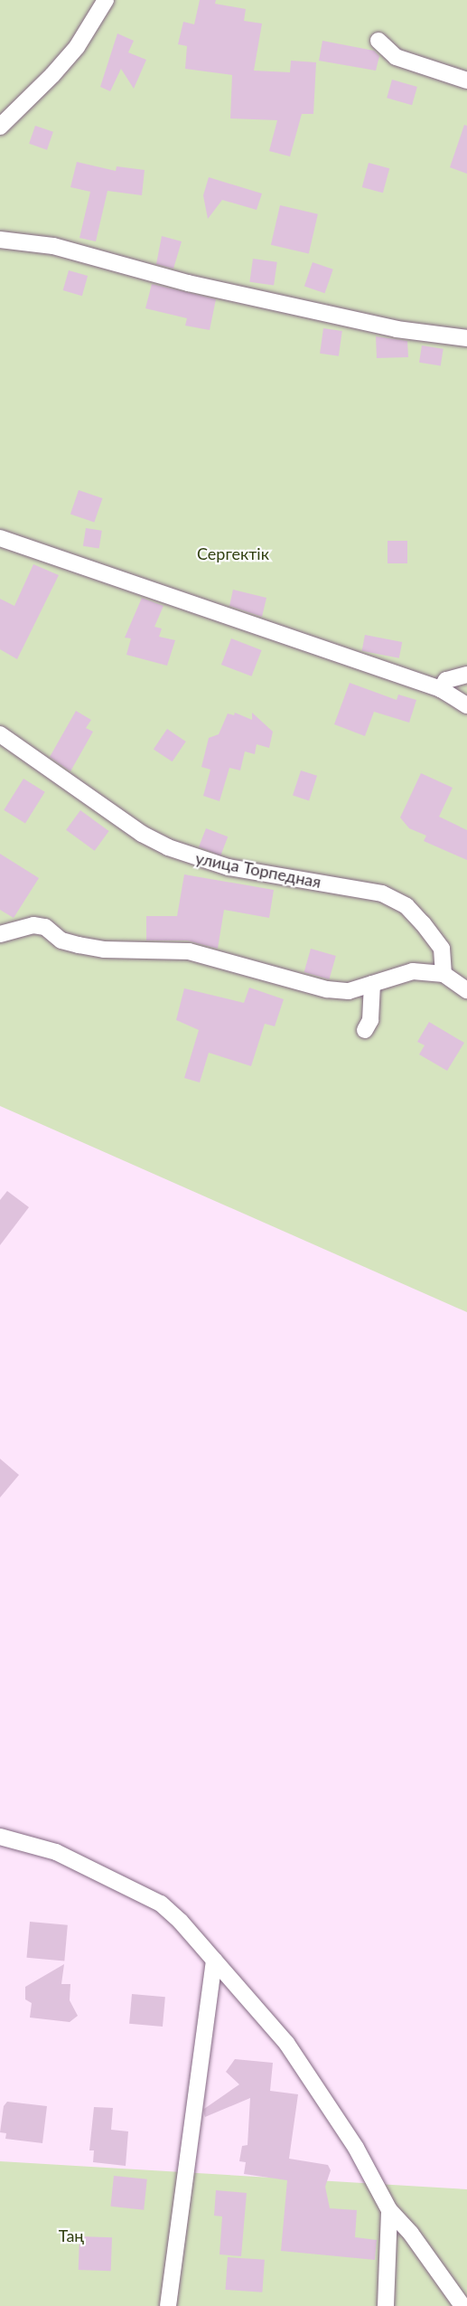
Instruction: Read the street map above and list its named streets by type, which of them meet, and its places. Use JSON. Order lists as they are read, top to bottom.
{
  "streets": {
    "street": ["улица Торпедная"]
  },
  "parks": ["Сергектік", "Таң"]
}
